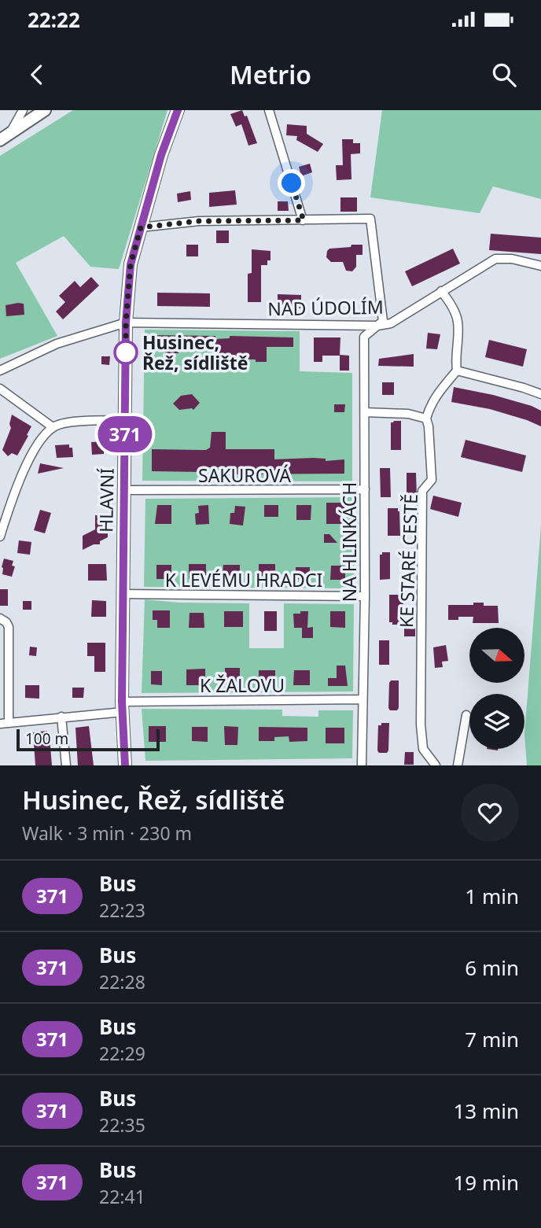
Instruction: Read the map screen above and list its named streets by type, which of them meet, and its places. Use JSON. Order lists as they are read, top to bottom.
{
  "streets": {
    "street": [
      "NAD ÚDOLÍM",
      "SAKUROVÁ",
      "HLAVNÍ",
      "NA HLINKÁCH",
      "KE STARÉ CESTĚ",
      "K LEVÉMU HRADCI",
      "K ŽALOVU"
    ]
  },
  "crossings": [
    ["NAD ÚDOLÍM", "HLAVNÍ"],
    ["NAD ÚDOLÍM", "NA HLINKÁCH"],
    ["SAKUROVÁ", "HLAVNÍ"],
    ["SAKUROVÁ", "NA HLINKÁCH"],
    ["HLAVNÍ", "K LEVÉMU HRADCI"],
    ["HLAVNÍ", "K ŽALOVU"],
    ["NA HLINKÁCH", "K LEVÉMU HRADCI"],
    ["NA HLINKÁCH", "K ŽALOVU"]
  ],
  "places": ["Husinec, Řež, sídliště"],
  "lines": ["bus line 371"],
  "scale_bar": "100 m",
  "north": "right",
  "page": {
    "status": "22:22",
    "header": "Metrio",
    "on_map": "371",
    "scale": "100 m",
    "heading": ["Husinec, Řež, sídliště", "Walk · 3 min · 230 m"],
    "list": [
      {
        "mark": "371",
        "name": "Bus",
        "note": "22:23",
        "value": "1 min"
      },
      {
        "mark": "371",
        "name": "Bus",
        "note": "22:28",
        "value": "6 min"
      },
      {
        "mark": "371",
        "name": "Bus",
        "note": "22:29",
        "value": "7 min"
      },
      {
        "mark": "371",
        "name": "Bus",
        "note": "22:35",
        "value": "13 min"
      },
      {
        "mark": "371",
        "name": "Bus",
        "note": "22:41",
        "value": "19 min"
      }
    ]
  }
}
